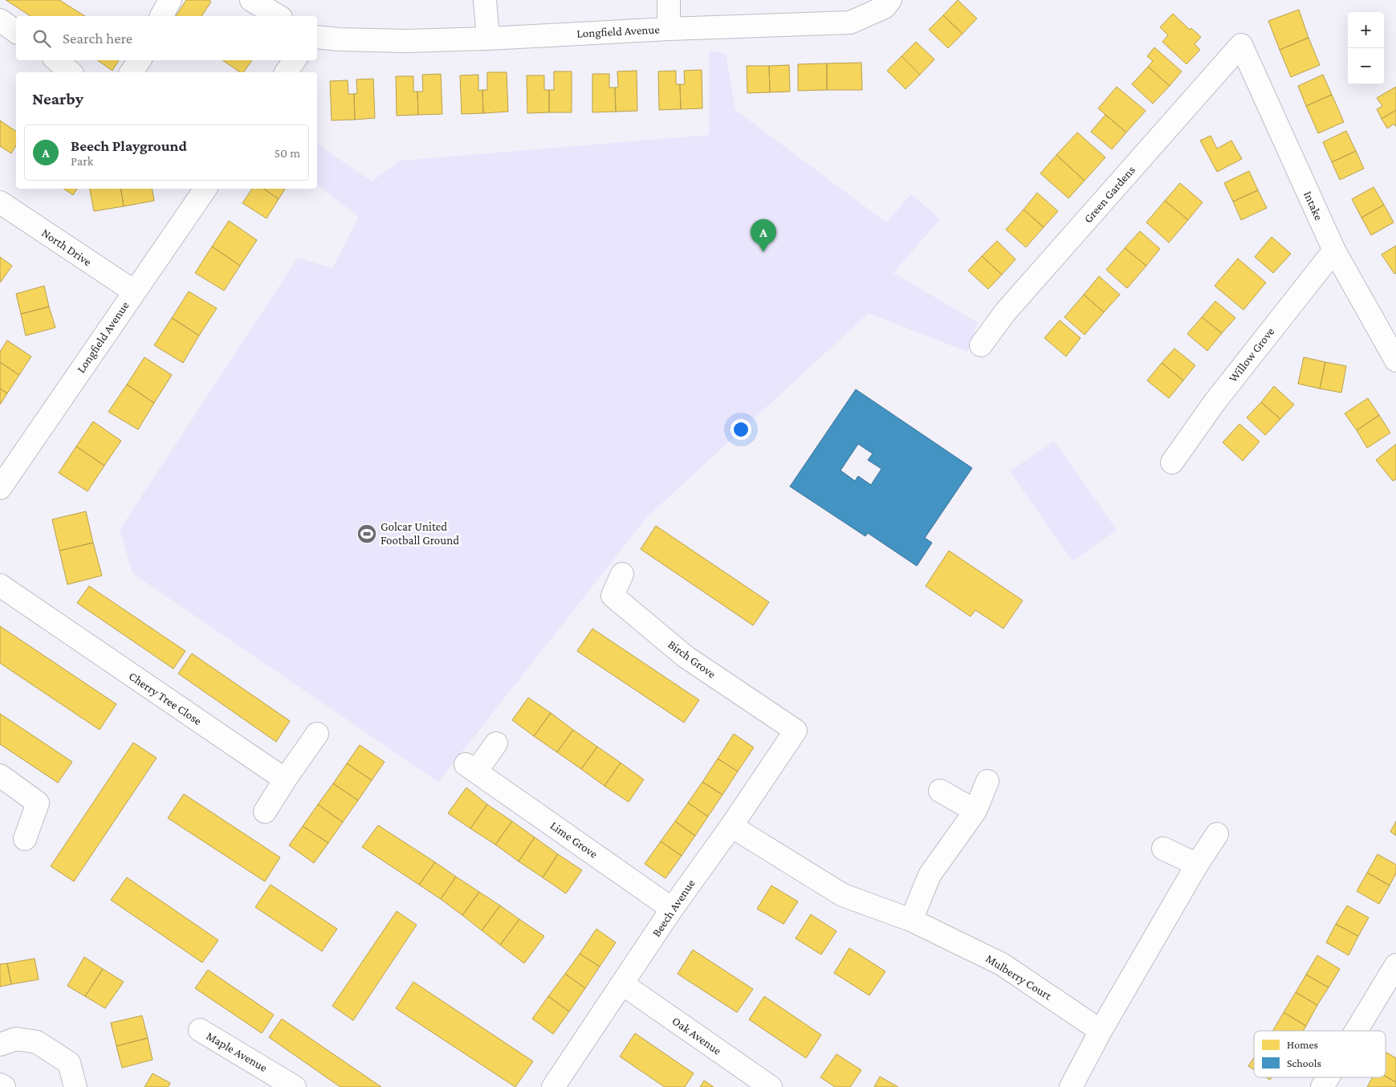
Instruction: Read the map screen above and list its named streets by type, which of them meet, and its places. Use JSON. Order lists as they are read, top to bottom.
{
  "streets": {
    "street": [
      "Longfield Avenue",
      "Green Gardens",
      "Intake",
      "North Drive",
      "Willow Grove",
      "Birch Grove",
      "Cherry Tree Close",
      "Lime Grove",
      "Beech Avenue",
      "Mulberry Court",
      "Oak Avenue",
      "Maple Avenue"
    ]
  },
  "crossings": [
    ["Longfield Avenue", "North Drive"],
    ["Green Gardens", "Intake"],
    ["Intake", "Willow Grove"],
    ["Birch Grove", "Beech Avenue"],
    ["Lime Grove", "Beech Avenue"],
    ["Beech Avenue", "Mulberry Court"],
    ["Beech Avenue", "Oak Avenue"]
  ],
  "places": {
    "sports": ["Golcar United Football Ground"]
  },
  "legend": ["Homes", "Schools"],
  "page": {
    "map_buttons": ["+", "−"],
    "search": "Search here",
    "heading": "Nearby",
    "list": [
      {
        "mark": "A",
        "name": "Beech Playground",
        "note": "Park",
        "value": "50 m"
      }
    ],
    "pins": "A"
  }
}
